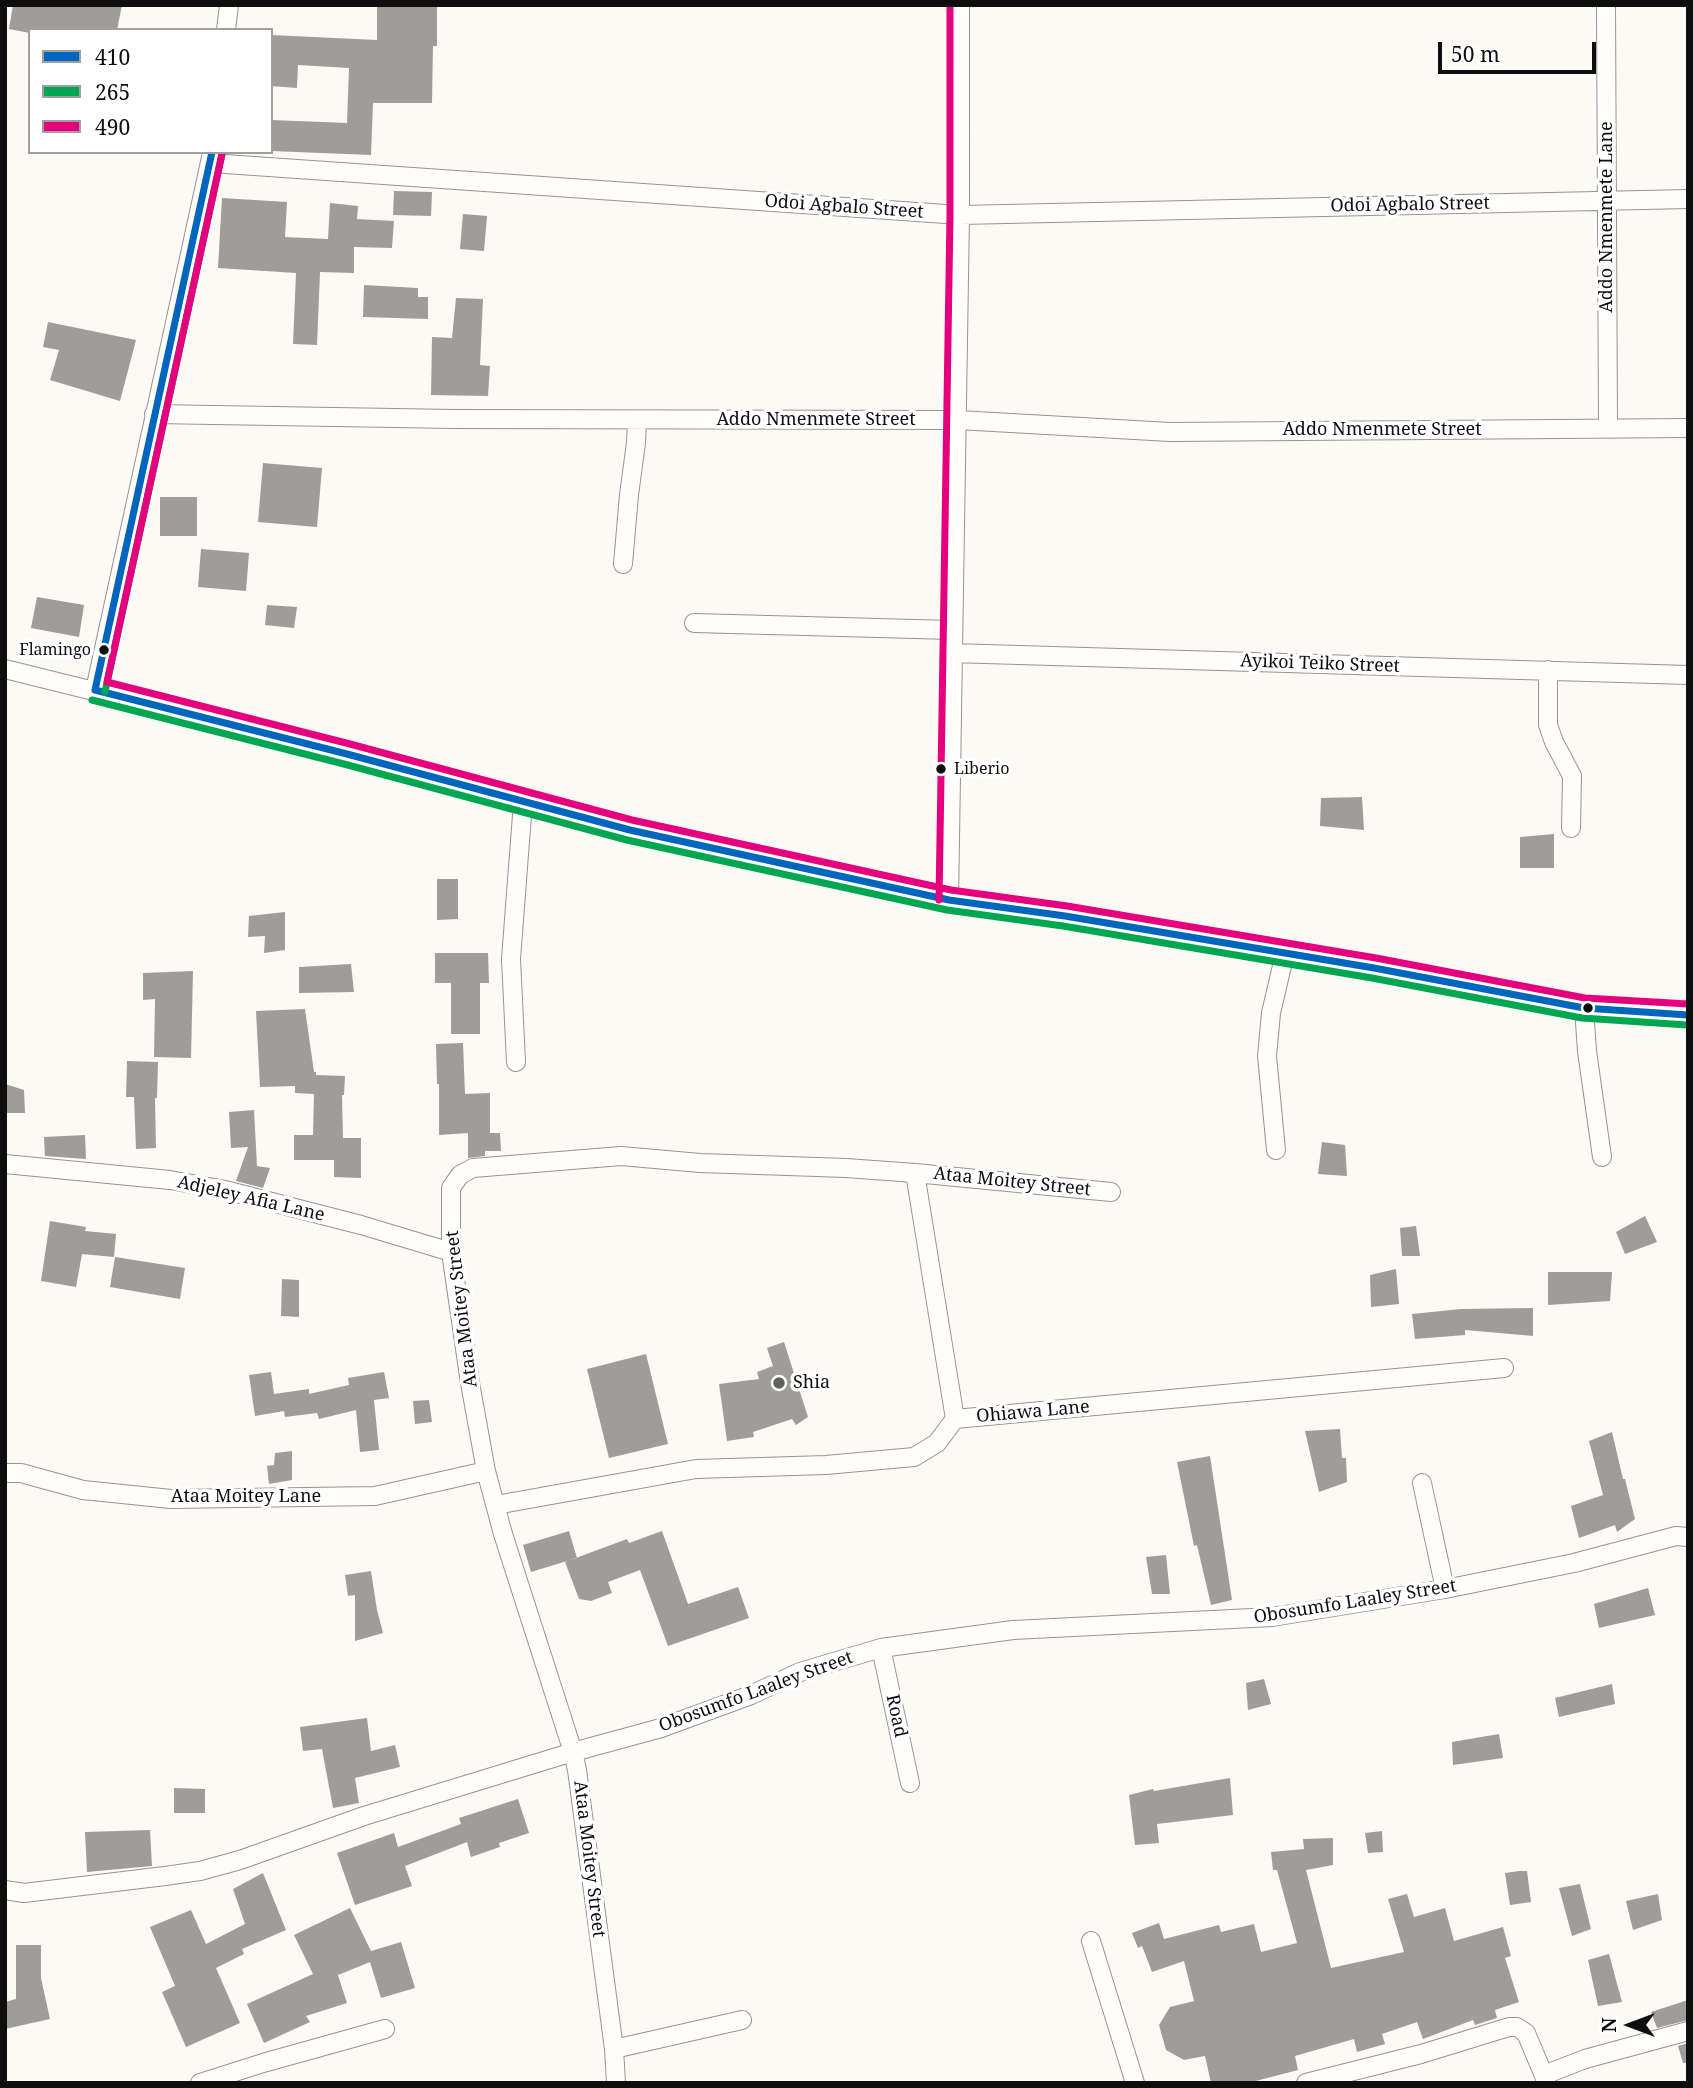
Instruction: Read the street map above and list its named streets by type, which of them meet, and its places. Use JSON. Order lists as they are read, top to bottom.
{
  "streets": {
    "street": [
      "Odoi Agbalo Street",
      "Addo Nmenmete Lane",
      "Addo Nmenmete Street",
      "Ayikoi Teiko Street",
      "Ataa Moitey Street",
      "Adjeley Afia Lane",
      "Ohiawa Lane",
      "Ataa Moitey Lane",
      "Obosumfo Laaley Street",
      "Road"
    ]
  },
  "crossings": [
    ["Odoi Agbalo Street", "Addo Nmenmete Lane"],
    ["Addo Nmenmete Lane", "Addo Nmenmete Street"],
    ["Ataa Moitey Street", "Adjeley Afia Lane"],
    ["Ataa Moitey Street", "Ohiawa Lane"],
    ["Ataa Moitey Street", "Ataa Moitey Lane"],
    ["Ataa Moitey Street", "Obosumfo Laaley Street"],
    ["Obosumfo Laaley Street", "Road"]
  ],
  "places": ["Flamingo", "Liberio", "Shia"],
  "lines": ["transit line 490", "transit line 410", "transit line 265"],
  "legend": ["410", "265", "490"],
  "scale_bar": "50 m",
  "north": "left"
}
